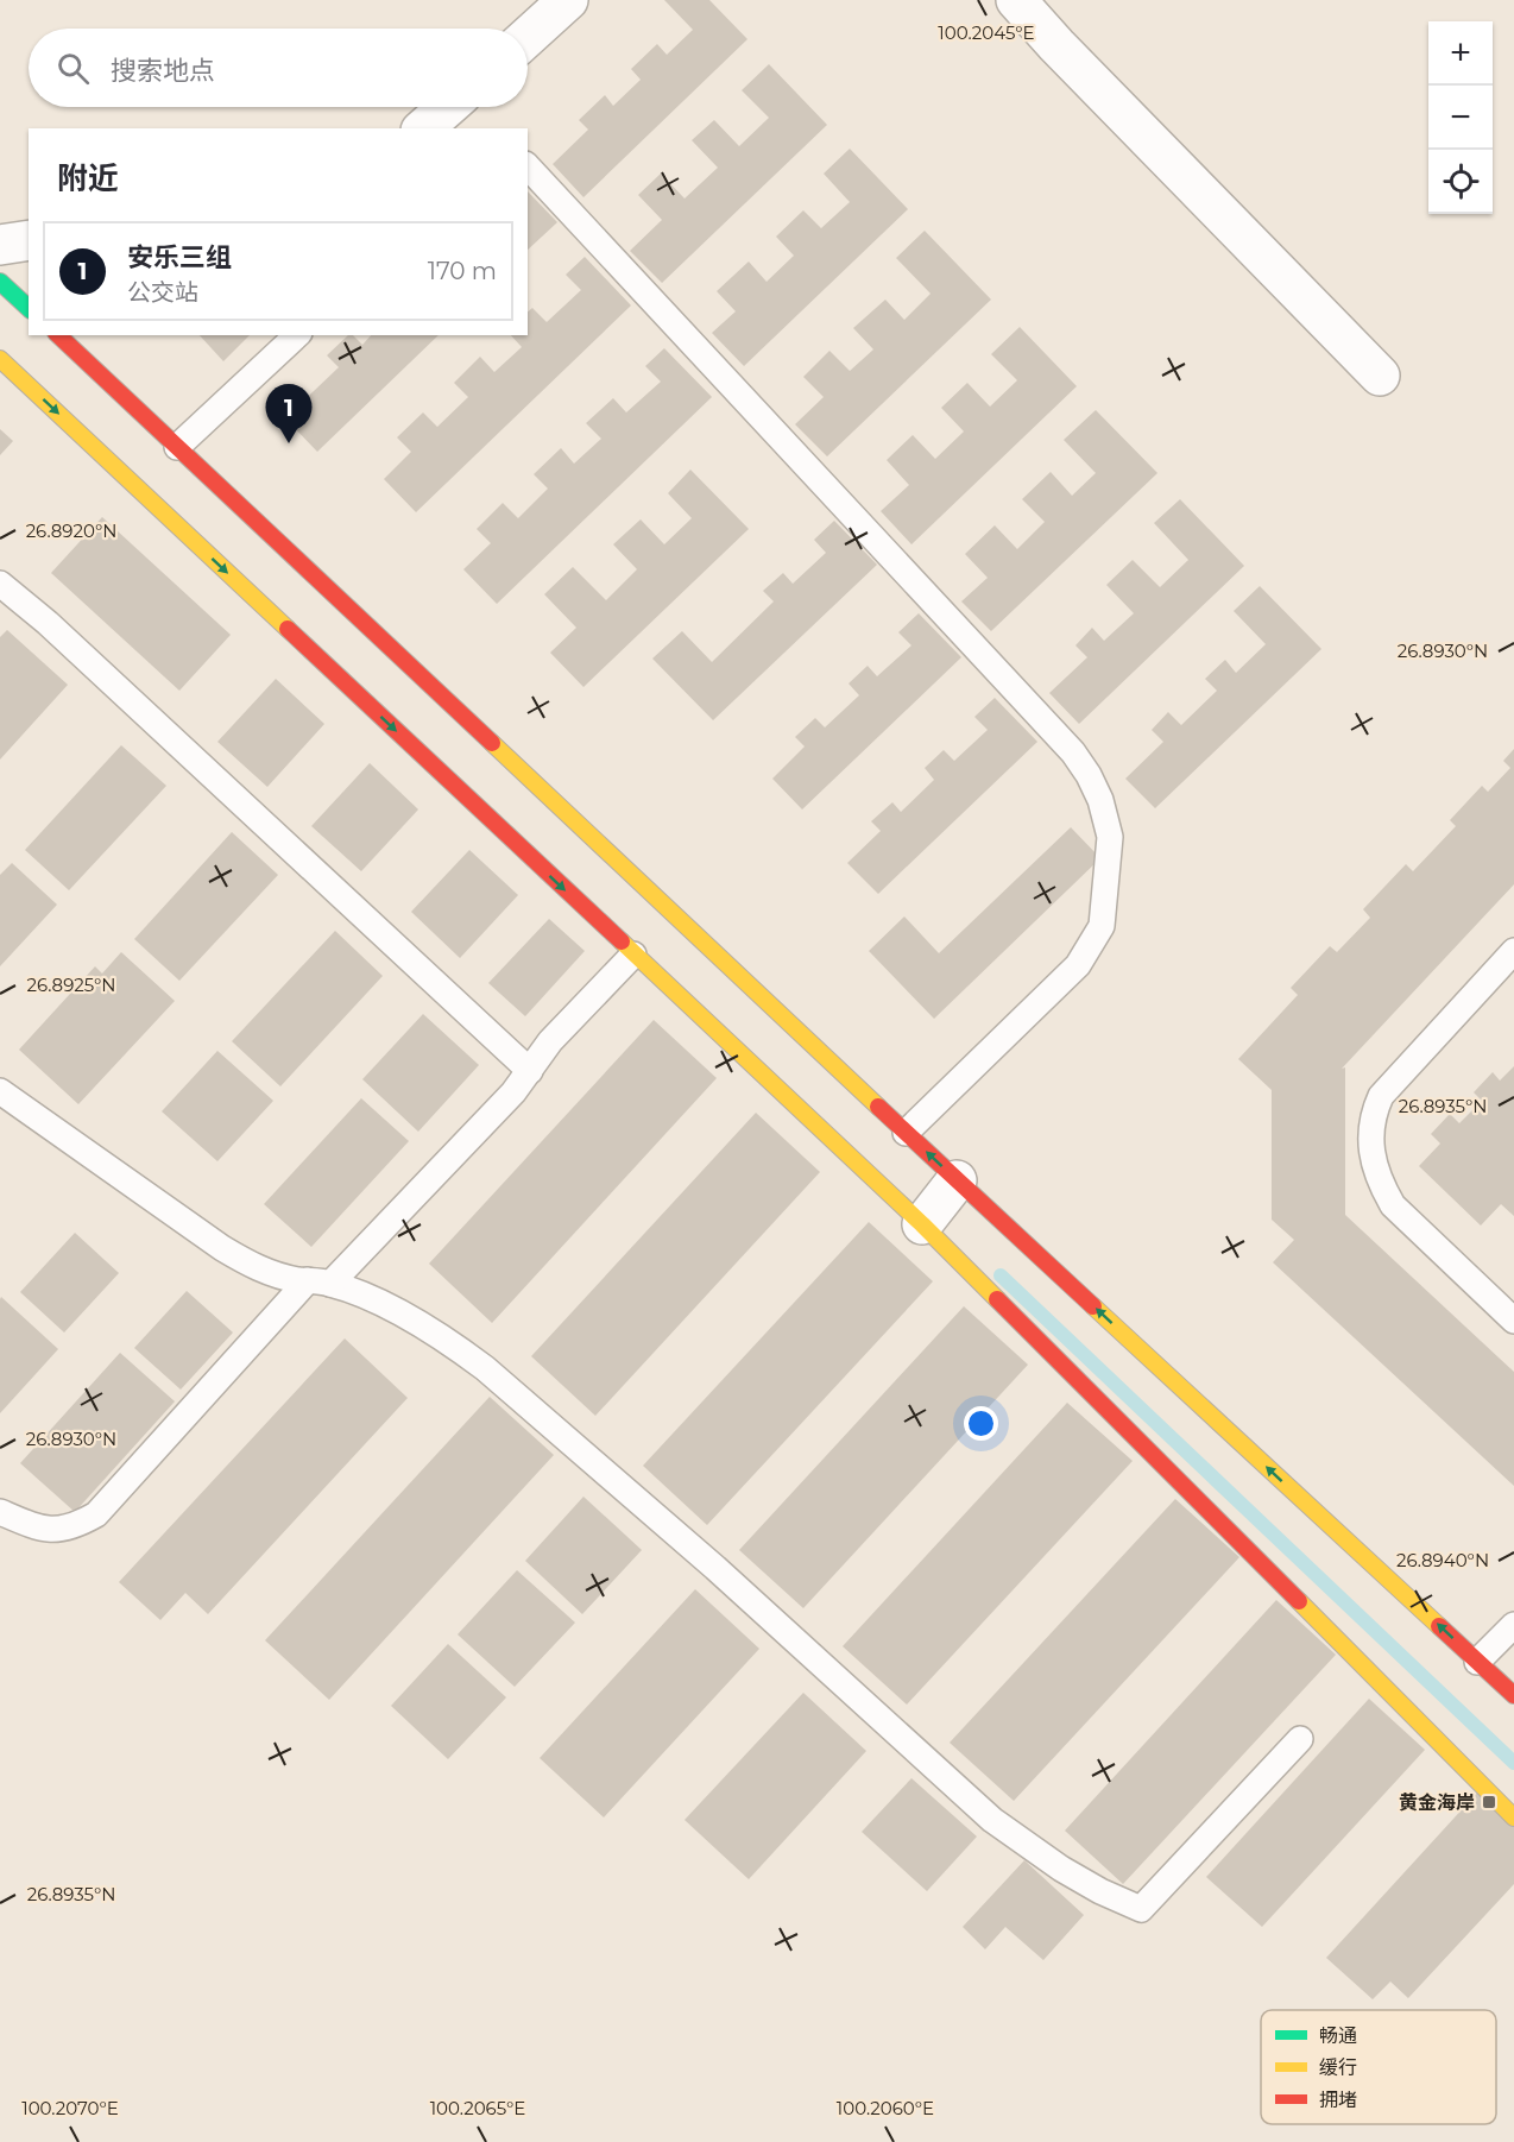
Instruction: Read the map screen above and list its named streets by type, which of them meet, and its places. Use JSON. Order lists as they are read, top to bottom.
{
  "places": {
    "transit": ["黄金海岸"]
  },
  "legend": ["畅通", "缓行", "拥堵"],
  "page": {
    "map_buttons": ["+", "−"],
    "search": "搜索地点",
    "heading": "附近",
    "list": [
      {
        "mark": "1",
        "name": "安乐三组",
        "note": "公交站",
        "value": "170 m"
      }
    ],
    "pins": "1"
  },
  "coordinates": [
    "100.2045°E",
    "26.8920°N",
    "26.8930°N",
    "26.8925°N",
    "26.8935°N",
    "26.8940°N",
    "100.2070°E",
    "100.2065°E",
    "100.2060°E"
  ]
}
